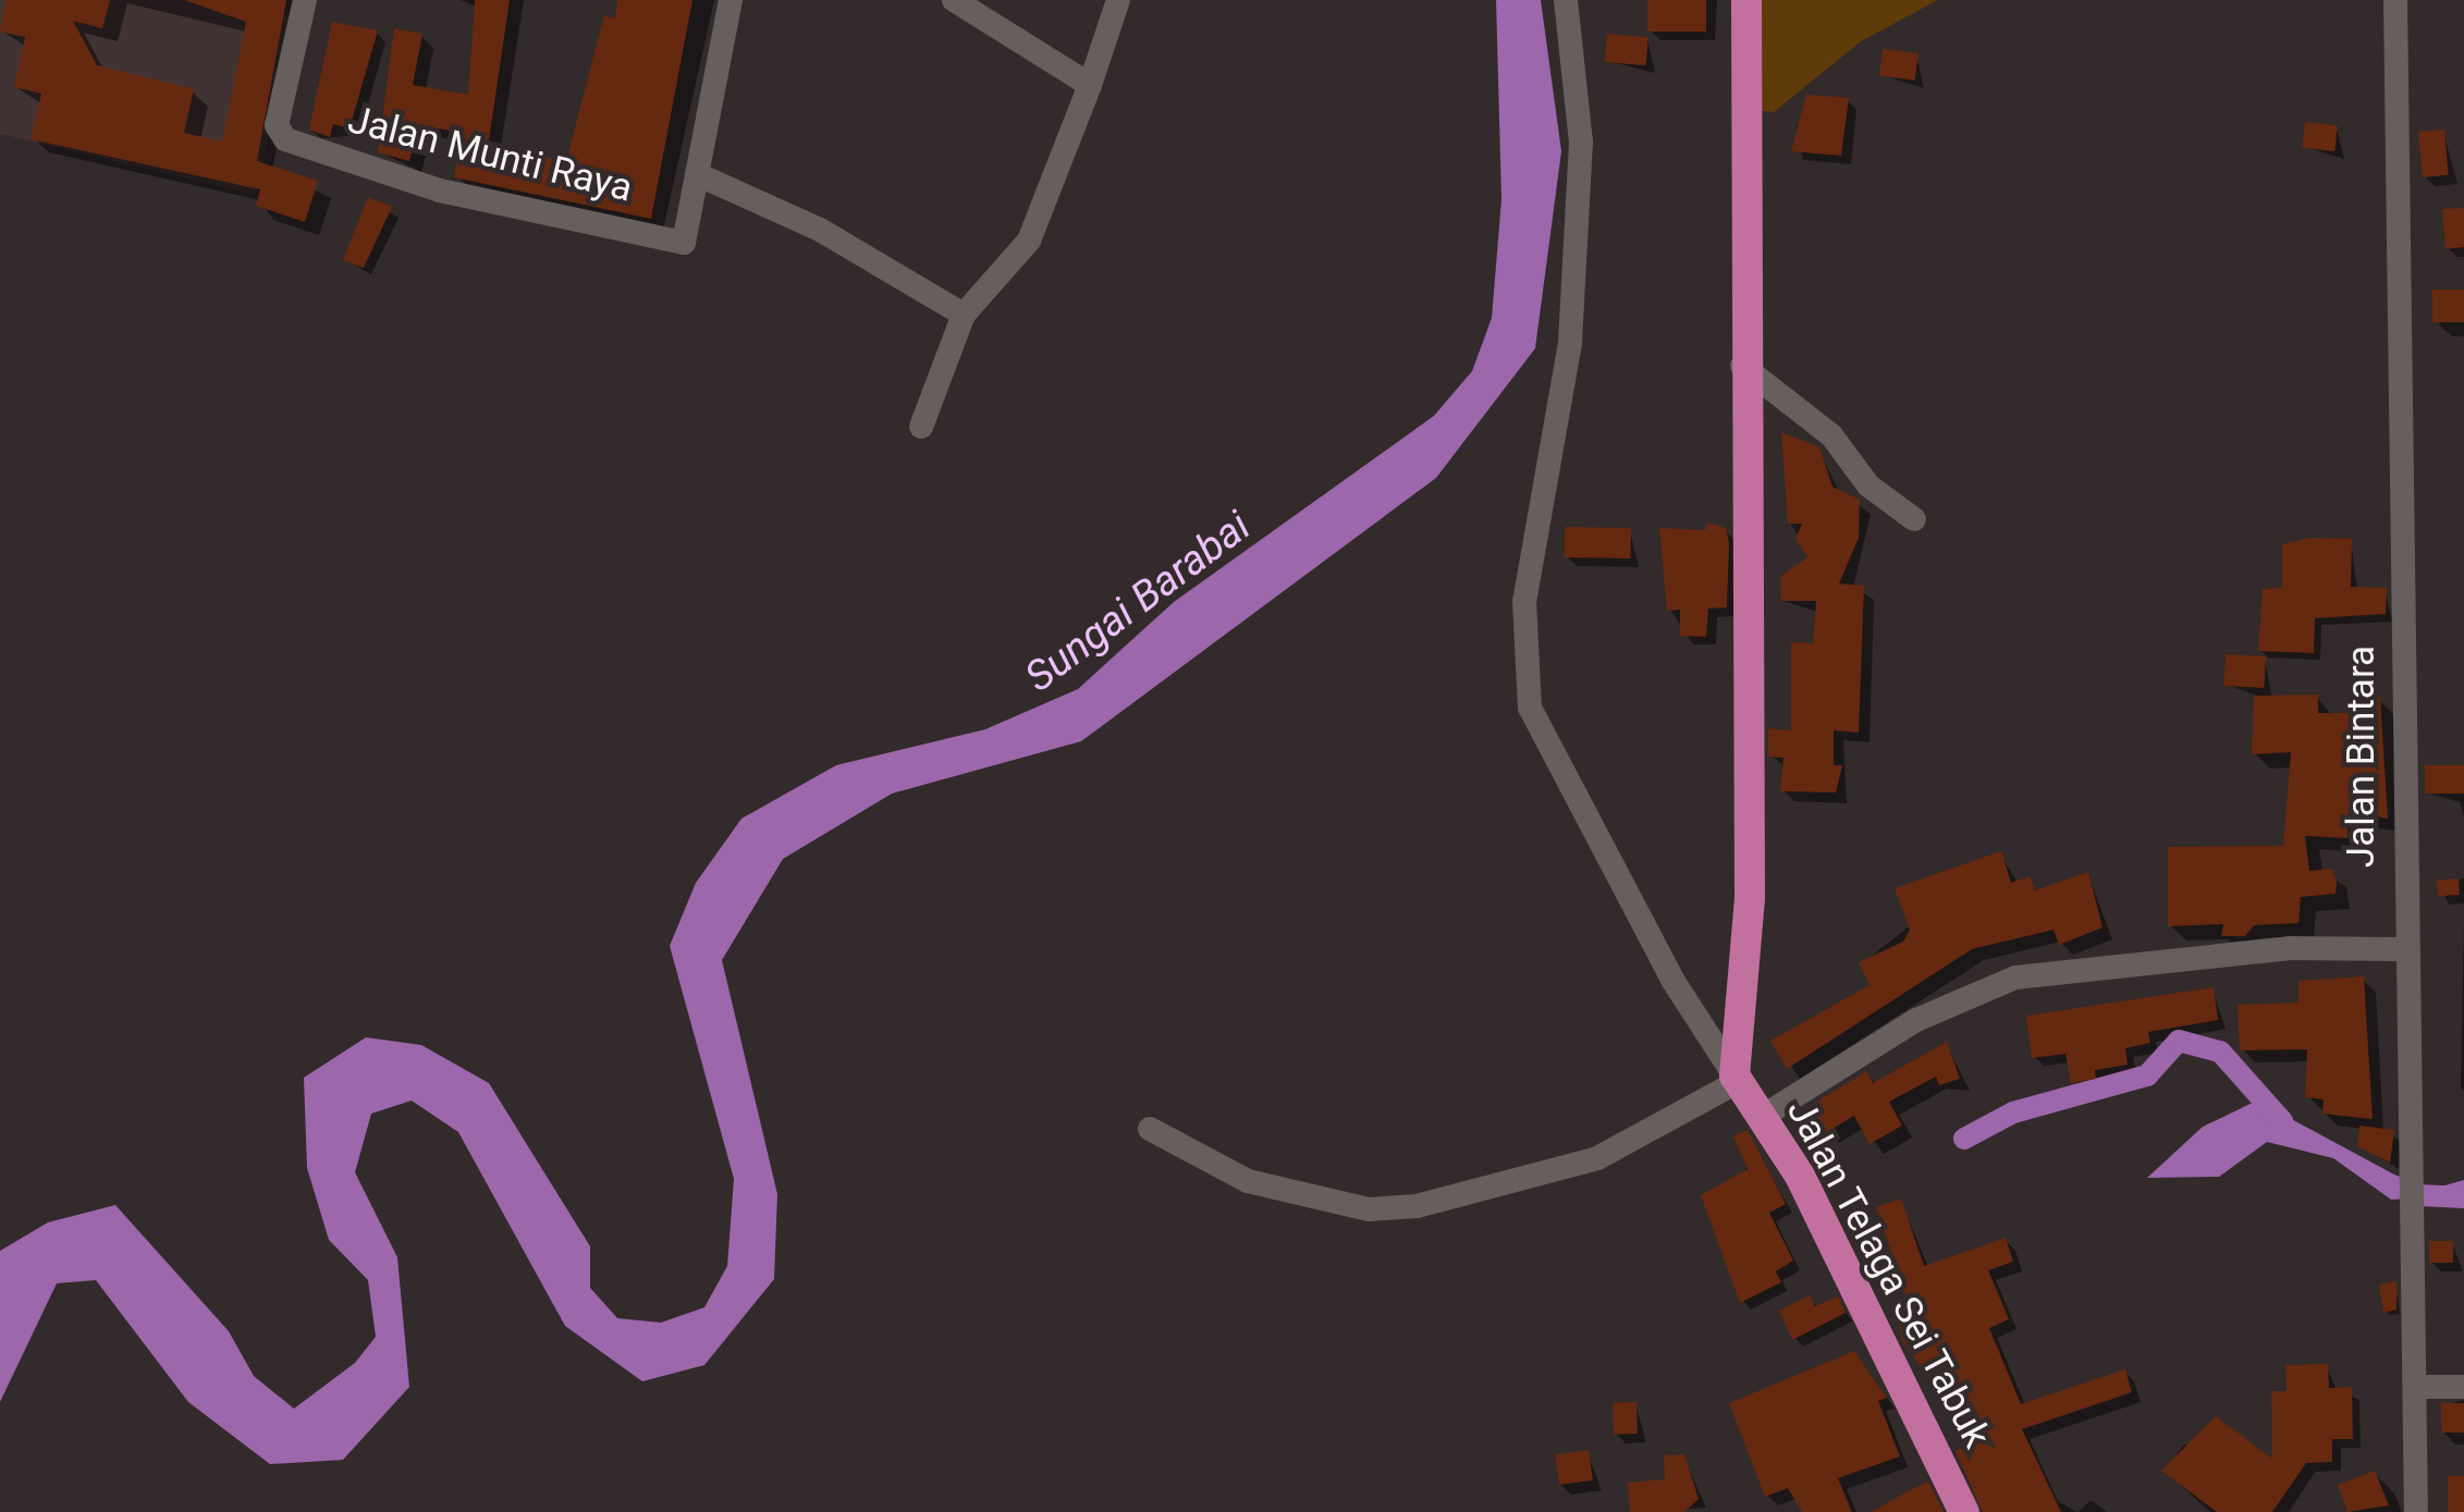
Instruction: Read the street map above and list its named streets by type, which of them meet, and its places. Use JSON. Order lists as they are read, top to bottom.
{
  "streets": {
    "main road": ["Jalan Telaga Sei Tabuk"],
    "street": ["Jalan Munti Raya", "Jalan Bintara"]
  },
  "water": ["Sungai Barabai"]
}
